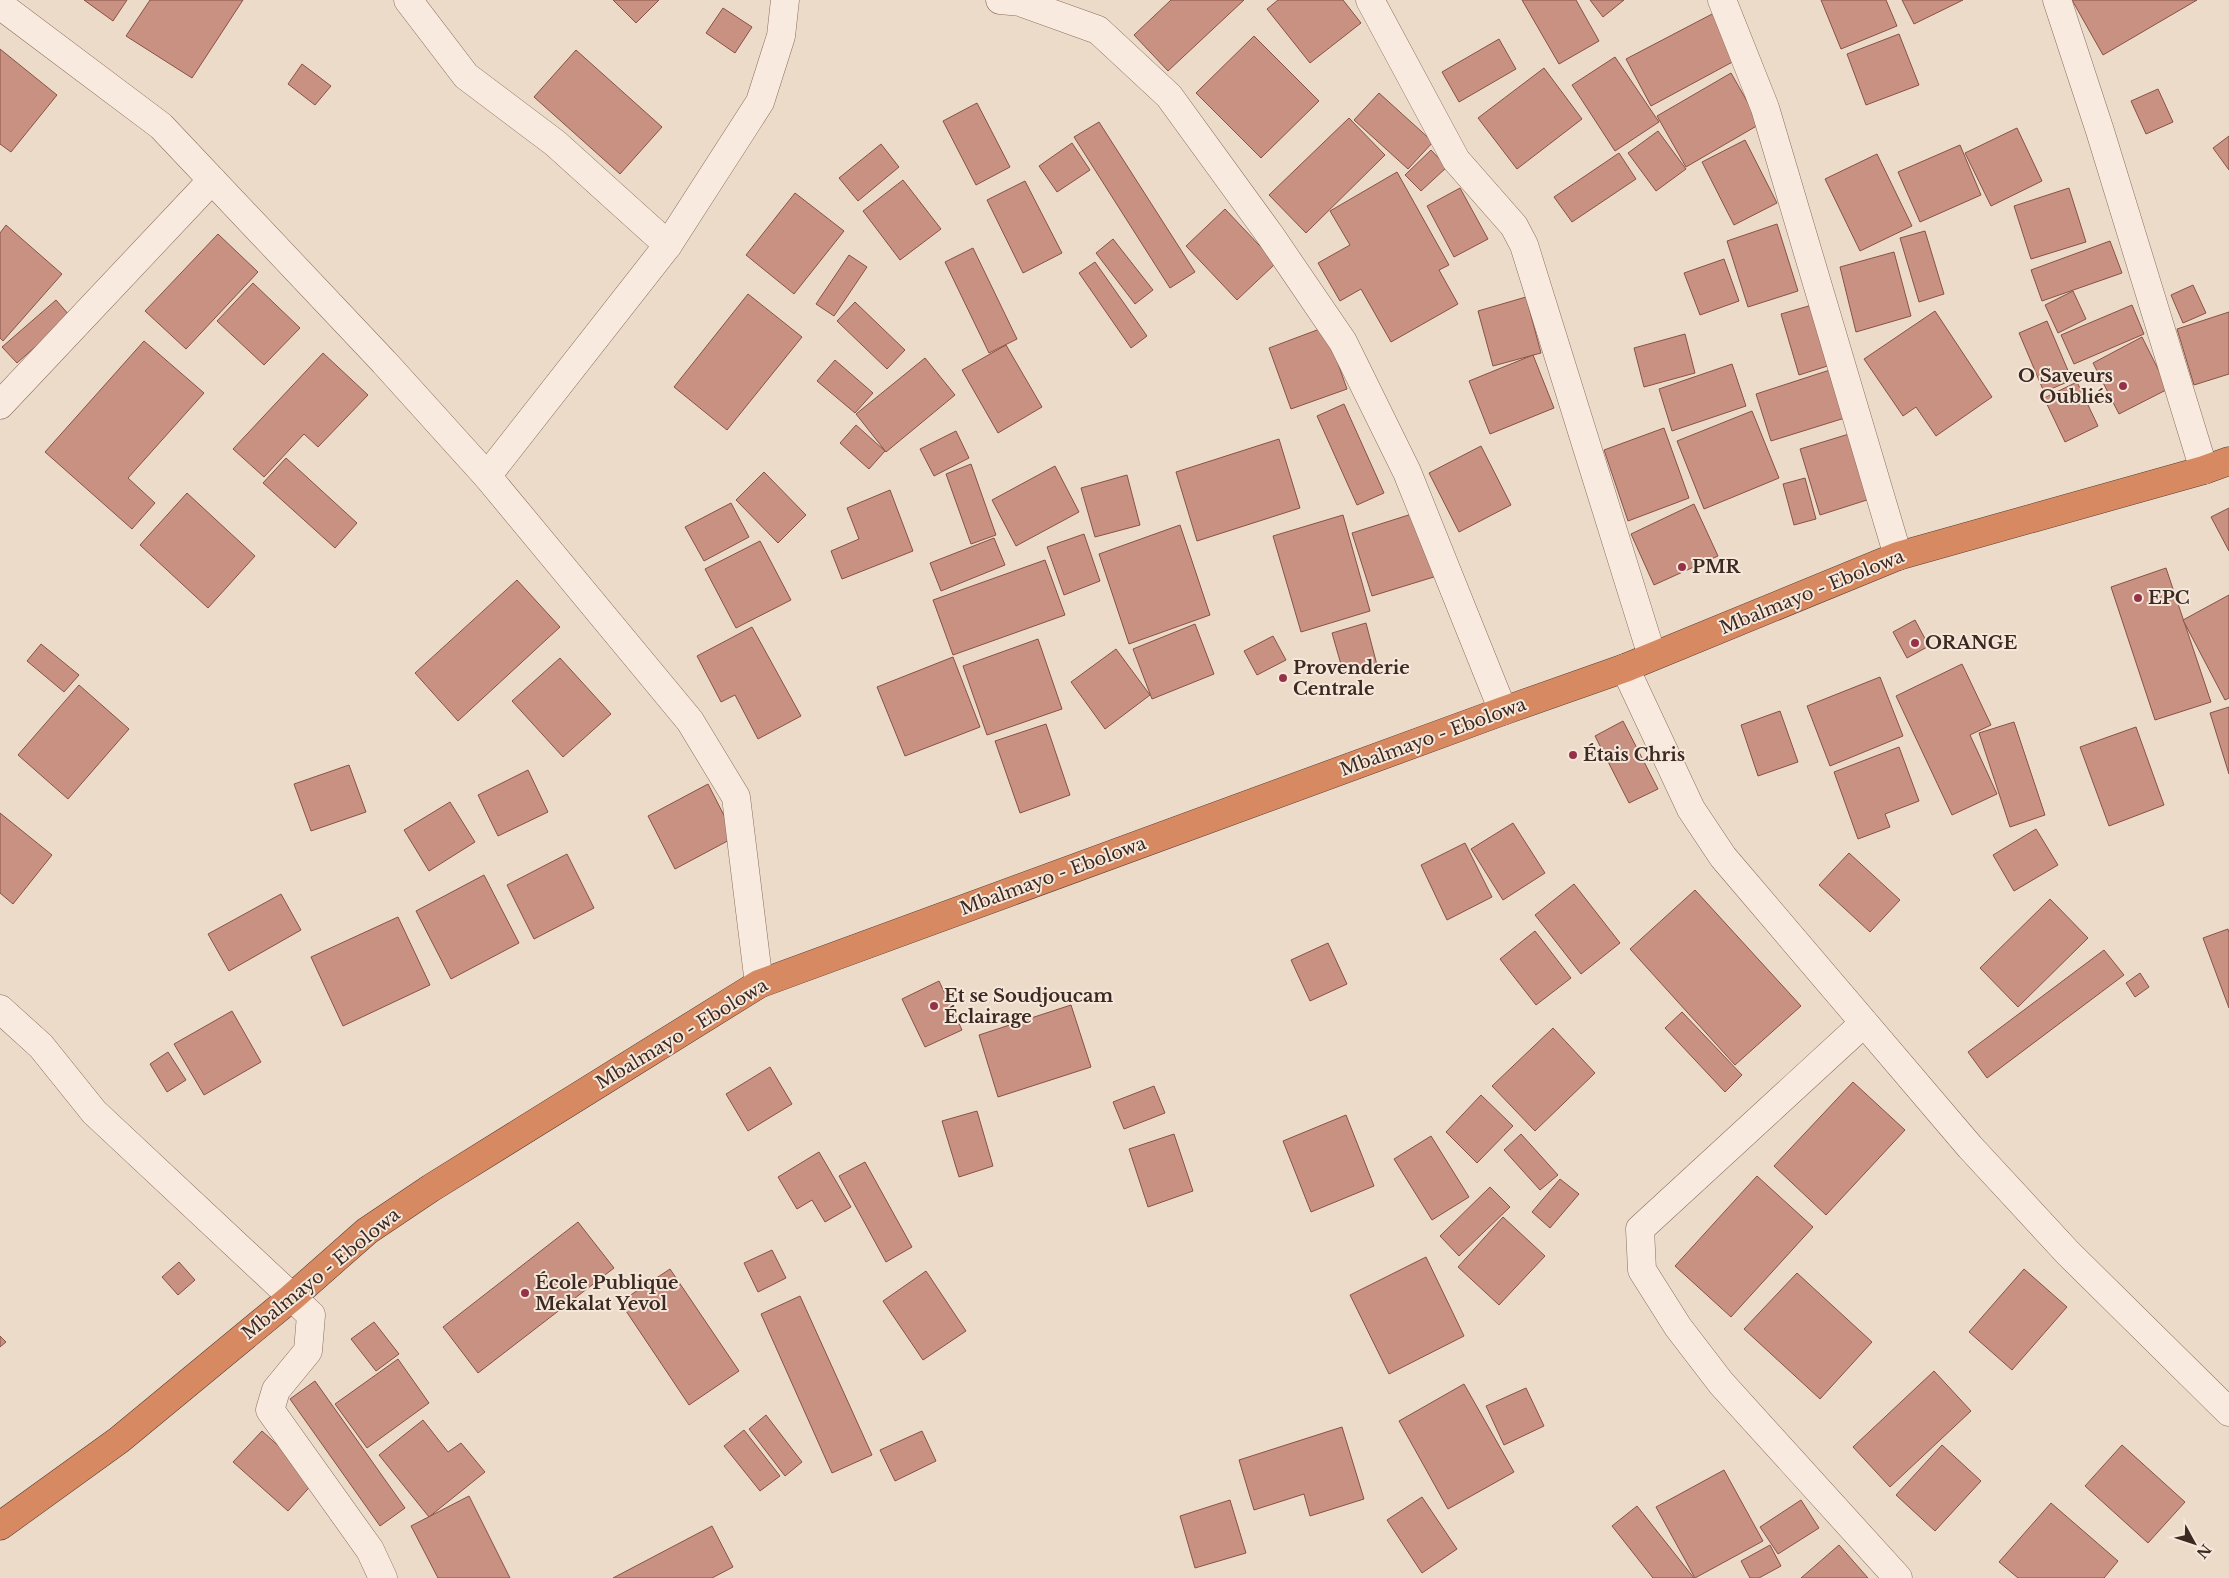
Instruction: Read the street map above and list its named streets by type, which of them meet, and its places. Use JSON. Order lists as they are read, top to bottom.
{
  "streets": {
    "highway": ["Mbalmayo - Ebolowa"]
  },
  "places": [
    "O Saveurs Oubliés",
    "PMR",
    "EPC",
    "ORANGE",
    "Provenderie Centrale",
    "Étais Chris",
    "Et se Soudjoucam Éclairage",
    "École Publique Mekalat Yevol"
  ],
  "north": "bottom right"
}
